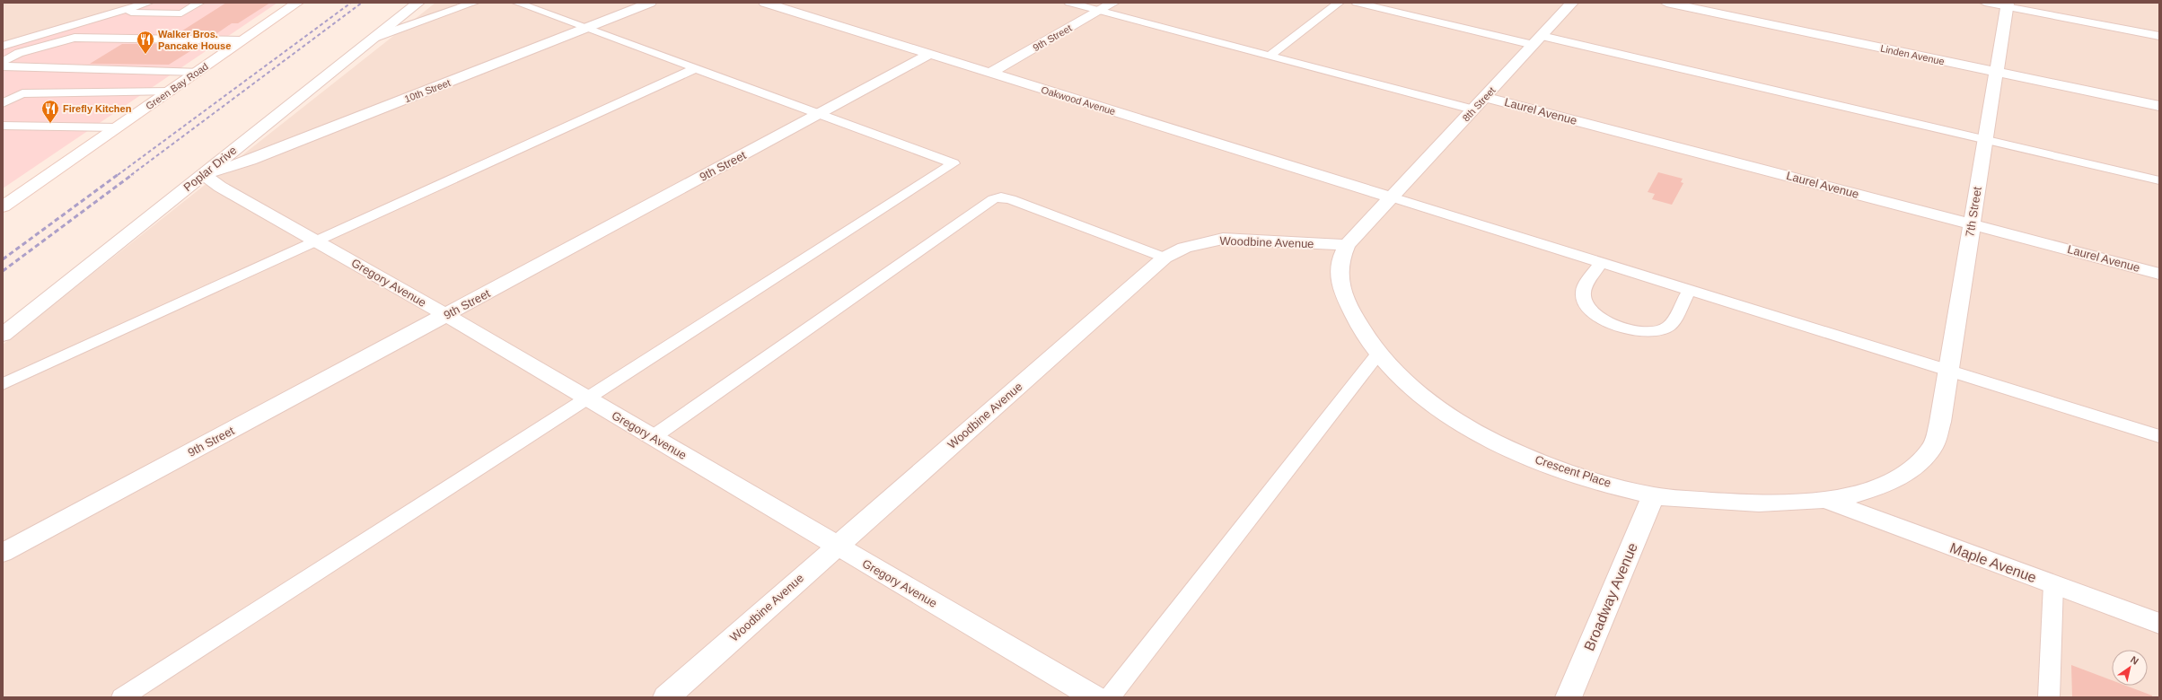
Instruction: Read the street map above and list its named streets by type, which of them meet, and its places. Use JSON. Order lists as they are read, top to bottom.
{
  "streets": {
    "street": [
      "9th Street",
      "Linden Avenue",
      "Green Bay Road",
      "10th Street",
      "Oakwood Avenue",
      "8th Street",
      "Laurel Avenue",
      "Poplar Drive",
      "7th Street",
      "Woodbine Avenue",
      "Gregory Avenue",
      "Crescent Place",
      "Maple Avenue",
      "Broadway Avenue"
    ]
  },
  "crossings": [
    ["9th Street", "Oakwood Avenue"],
    ["9th Street", "Gregory Avenue"],
    ["Linden Avenue", "7th Street"],
    ["10th Street", "Poplar Drive"],
    ["10th Street", "Gregory Avenue"],
    ["Oakwood Avenue", "8th Street"],
    ["Oakwood Avenue", "Crescent Place"],
    ["8th Street", "Laurel Avenue"],
    ["8th Street", "Crescent Place"],
    ["Laurel Avenue", "7th Street"],
    ["Poplar Drive", "Gregory Avenue"],
    ["7th Street", "Crescent Place"],
    ["Woodbine Avenue", "Gregory Avenue"],
    ["Woodbine Avenue", "Crescent Place"],
    ["Crescent Place", "Maple Avenue"],
    ["Crescent Place", "Broadway Avenue"]
  ],
  "places": {
    "restaurant": ["Walker Bros. Pancake House", "Firefly Kitchen"]
  },
  "north": "top right"
}
